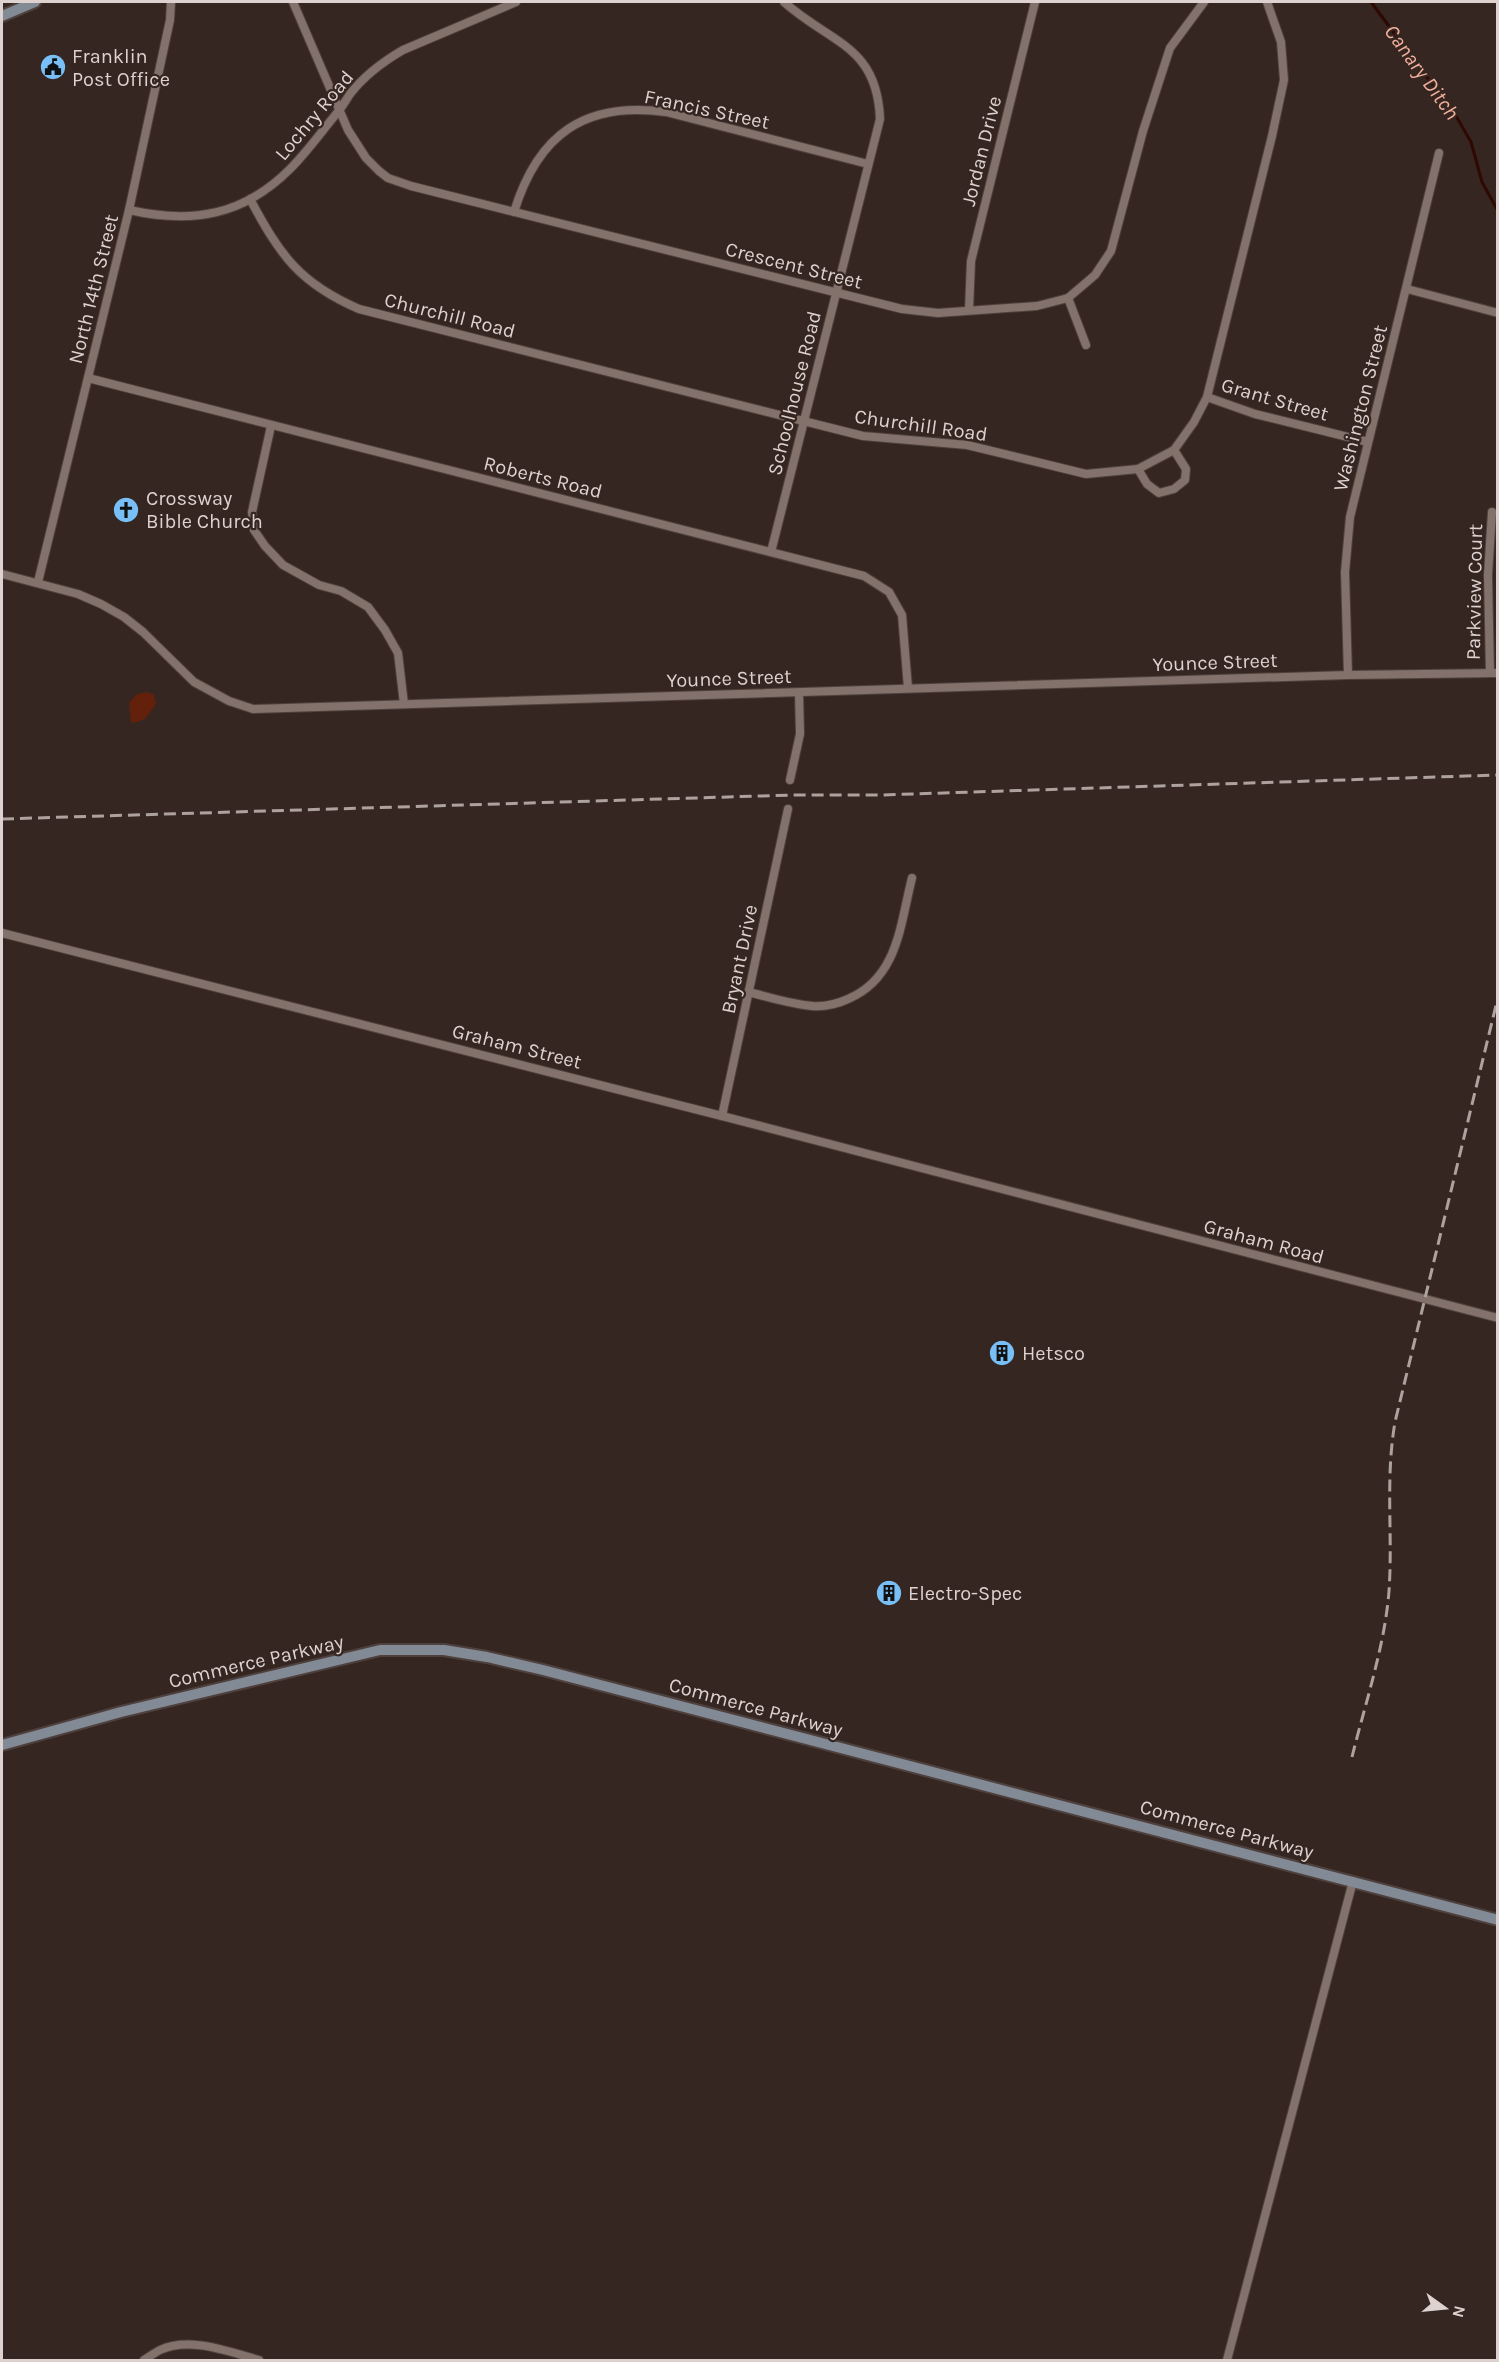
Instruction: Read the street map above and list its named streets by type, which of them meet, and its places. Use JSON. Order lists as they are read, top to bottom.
{
  "streets": {
    "street": [
      "Francis Street",
      "Lochry Road",
      "Jordan Drive",
      "Crescent Street",
      "North 14th Street",
      "Churchill Road",
      "Schoolhouse Road",
      "Grant Street",
      "Washington Street",
      "Roberts Road",
      "Parkview Court",
      "Younce Street",
      "Bryant Drive",
      "Graham Street",
      "Graham Road",
      "Commerce Parkway"
    ]
  },
  "crossings": [
    ["Francis Street", "Crescent Street"],
    ["Francis Street", "Schoolhouse Road"],
    ["Lochry Road", "Crescent Street"],
    ["Lochry Road", "North 14th Street"],
    ["Lochry Road", "Churchill Road"],
    ["Jordan Drive", "Crescent Street"],
    ["Crescent Street", "Schoolhouse Road"],
    ["North 14th Street", "Roberts Road"],
    ["North 14th Street", "Younce Street"],
    ["Churchill Road", "Schoolhouse Road"],
    ["Churchill Road", "Grant Street"],
    ["Schoolhouse Road", "Roberts Road"],
    ["Grant Street", "Washington Street"],
    ["Washington Street", "Younce Street"],
    ["Roberts Road", "Younce Street"],
    ["Parkview Court", "Younce Street"],
    ["Bryant Drive", "Graham Street"],
    ["Graham Street", "Graham Road"]
  ],
  "water": ["Canary Ditch"],
  "places": {
    "public building": ["Franklin Post Office"],
    "church": ["Crossway Bible Church"],
    "building": ["Hetsco", "Electro-Spec"]
  },
  "north": "right"
}
